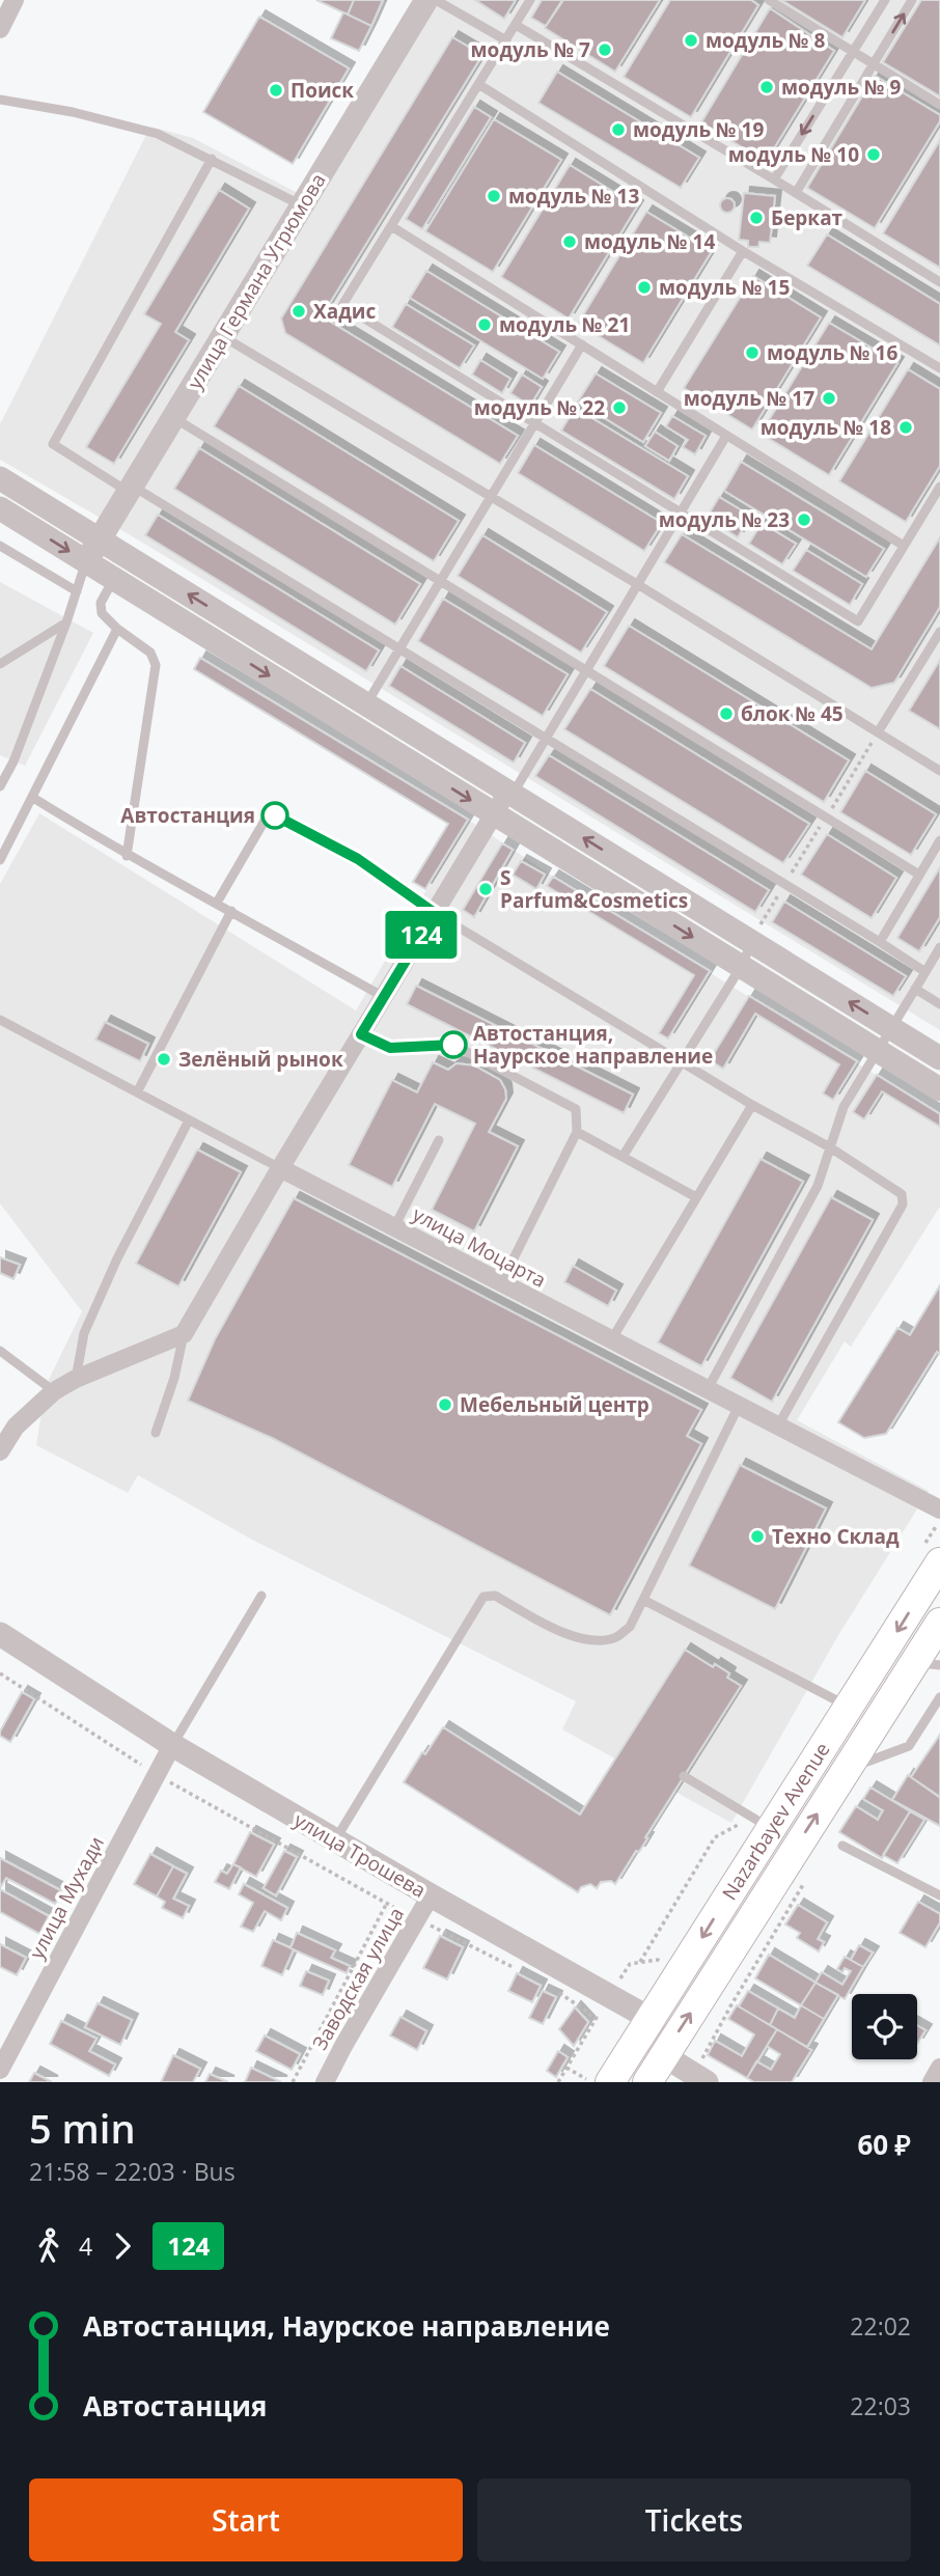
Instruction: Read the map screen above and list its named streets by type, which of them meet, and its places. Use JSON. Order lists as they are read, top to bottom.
{
  "streets": {
    "main road": ["Nazarbayev Avenue"],
    "street": [
      "улица Германа Угрюмова",
      "улица Моцарта",
      "улица Трошева",
      "улица Мухади",
      "Заводская улица"
    ]
  },
  "crossings": [
    ["Nazarbayev Avenue", "улица Трошева"],
    ["улица Трошева", "улица Мухади"],
    ["улица Трошева", "Заводская улица"]
  ],
  "places": [
    "модуль № 8",
    "модуль № 7",
    "модуль № 9",
    "Поиск",
    "модуль № 19",
    "модуль № 10",
    "модуль № 13",
    "Беркат",
    "модуль № 14",
    "модуль № 15",
    "Хадис",
    "модуль № 21",
    "модуль № 16",
    "модуль № 17",
    "модуль № 22",
    "модуль № 18",
    "модуль № 23",
    "блок № 45",
    "Автостанция",
    "S Parfum&Cosmetics",
    "Автостанция, Наурское направление",
    "Зелёный рынок",
    "Мебельный центр",
    "Техно Склад"
  ],
  "lines": ["bus line 124"],
  "page": {
    "on_map": "124",
    "heading": ["5 min", "21:58 – 22:03 · Bus", "60 ₽"],
    "legs": ["4", "124"],
    "list": [
      {
        "name": "Автостанция, Наурское направление",
        "value": "22:02"
      },
      {
        "name": "Автостанция",
        "value": "22:03"
      }
    ],
    "buttons": ["Start", "Tickets"]
  }
}
